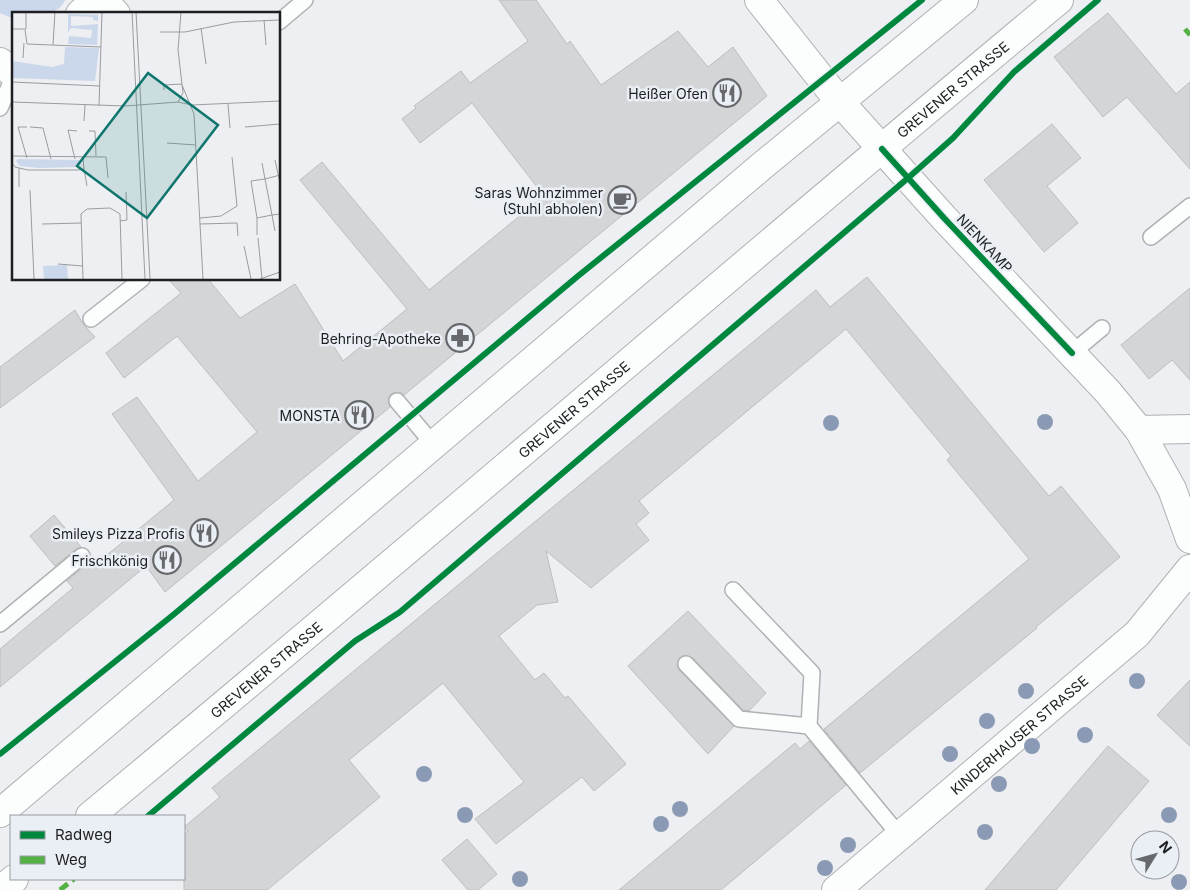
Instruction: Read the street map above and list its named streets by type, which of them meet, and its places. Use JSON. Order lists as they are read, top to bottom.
{
  "streets": {
    "main road": ["GREVENER STRASSE", "NIENKAMP", "KINDERHAUSER STRASSE"]
  },
  "crossings": [
    ["GREVENER STRASSE", "NIENKAMP"]
  ],
  "places": {
    "restaurant": [
      "Heißer Ofen",
      "MONSTA",
      "Smileys Pizza Profis",
      "Frischkönig"
    ],
    "cafe": ["Saras Wohnzimmer (Stuhl abholen)"],
    "pharmacy": ["Behring-Apotheke"]
  },
  "legend": ["Radweg", "Weg"],
  "north": "top right"
}
